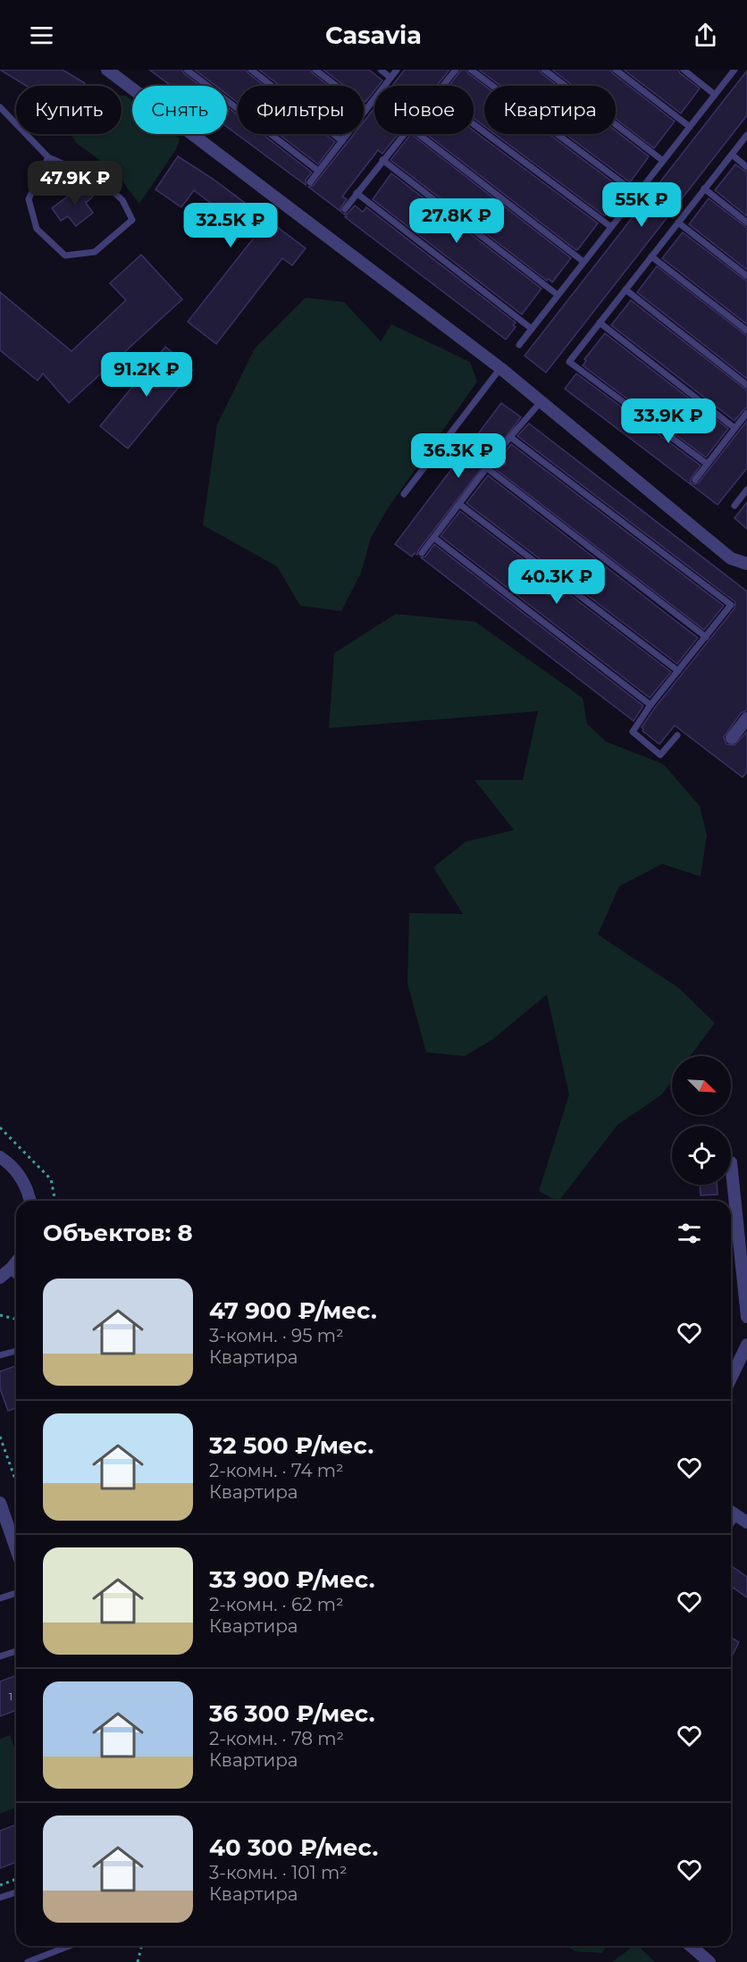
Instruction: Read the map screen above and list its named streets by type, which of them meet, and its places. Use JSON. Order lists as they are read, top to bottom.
{
  "house_numbers": ["1"],
  "north": "bottom right",
  "page": {
    "header": "Casavia",
    "chip": [
      "Купить",
      "Снять",
      "Фильтры",
      "Новое",
      "Квартира"
    ],
    "price": [
      "47.9K ₽",
      "55K ₽",
      "27.8K ₽",
      "32.5K ₽",
      "91.2K ₽",
      "33.9K ₽",
      "36.3K ₽",
      "40.3K ₽"
    ],
    "heading": "Объектов: 8",
    "list": [
      {
        "name": "47 900 ₽/мес.",
        "note": "3-комн. · 95 m² · Квартира"
      },
      {
        "name": "32 500 ₽/мес.",
        "note": "2-комн. · 74 m² · Квартира"
      },
      {
        "name": "33 900 ₽/мес.",
        "note": "2-комн. · 62 m² · Квартира"
      },
      {
        "name": "36 300 ₽/мес.",
        "note": "2-комн. · 78 m² · Квартира"
      },
      {
        "name": "40 300 ₽/мес.",
        "note": "3-комн. · 101 m² · Квартира"
      }
    ]
  }
}
